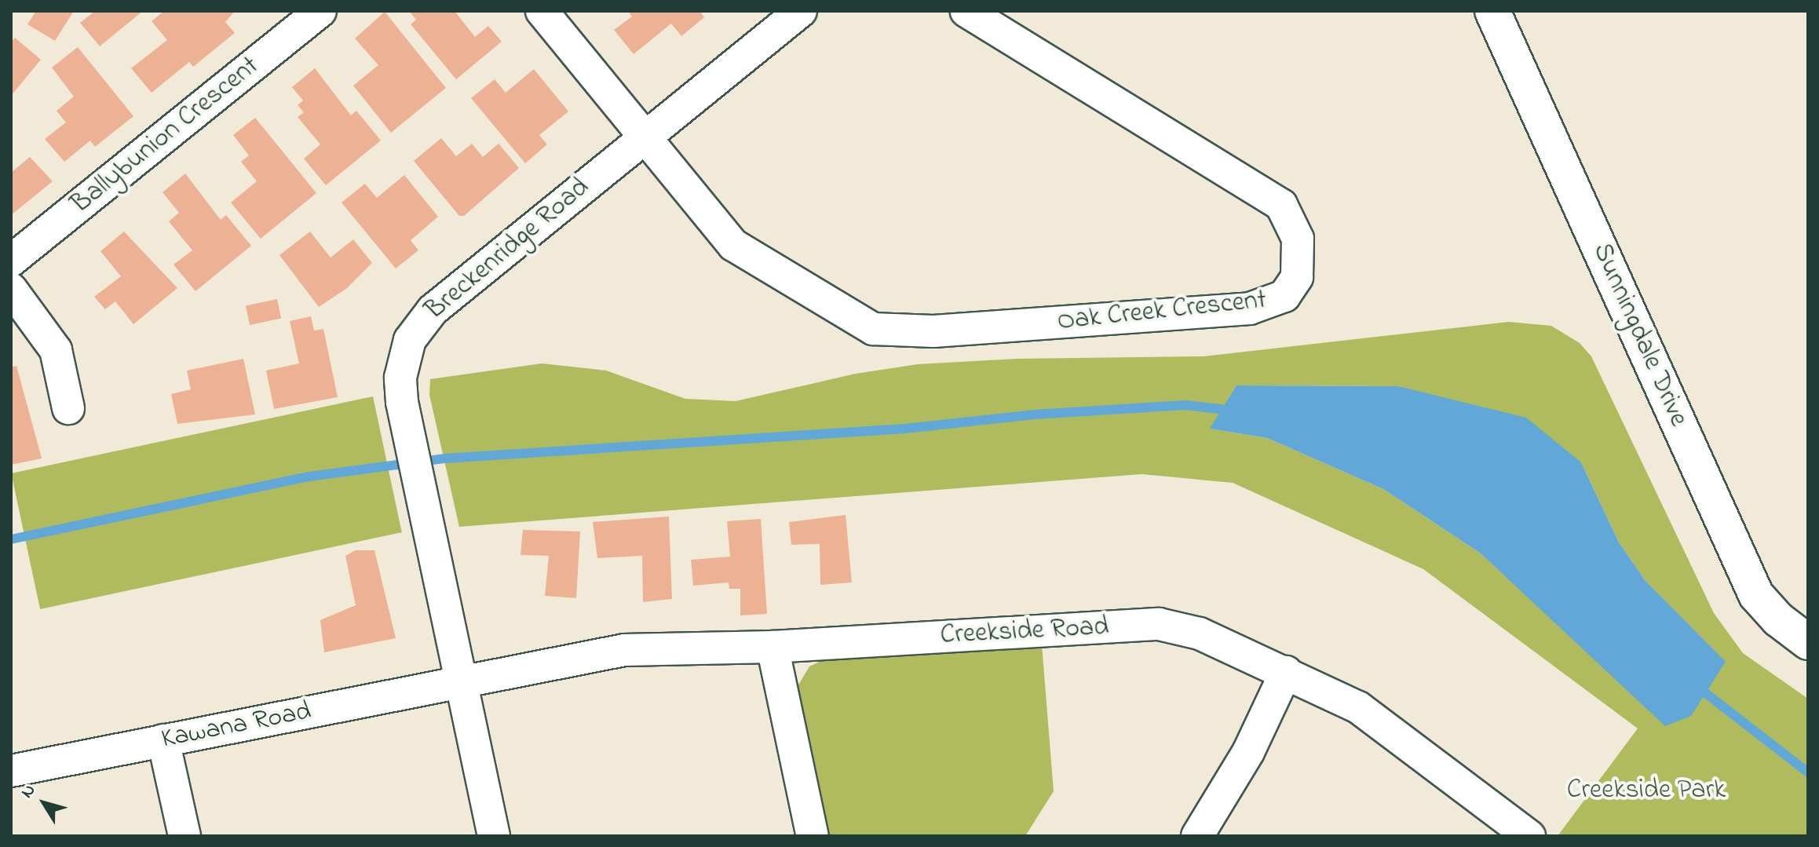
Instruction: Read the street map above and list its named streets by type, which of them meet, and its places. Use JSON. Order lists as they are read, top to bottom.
{
  "streets": {
    "street": [
      "Ballybunion Crescent",
      "Breckenridge Road",
      "Oak Creek Crescent",
      "Sunningdale Drive",
      "Creekside Road",
      "Kawana Road"
    ]
  },
  "crossings": [
    ["Breckenridge Road", "Oak Creek Crescent"],
    ["Breckenridge Road", "Creekside Road"],
    ["Breckenridge Road", "Kawana Road"],
    ["Creekside Road", "Kawana Road"]
  ],
  "parks": ["Creekside Park"],
  "north": "top left"
}
